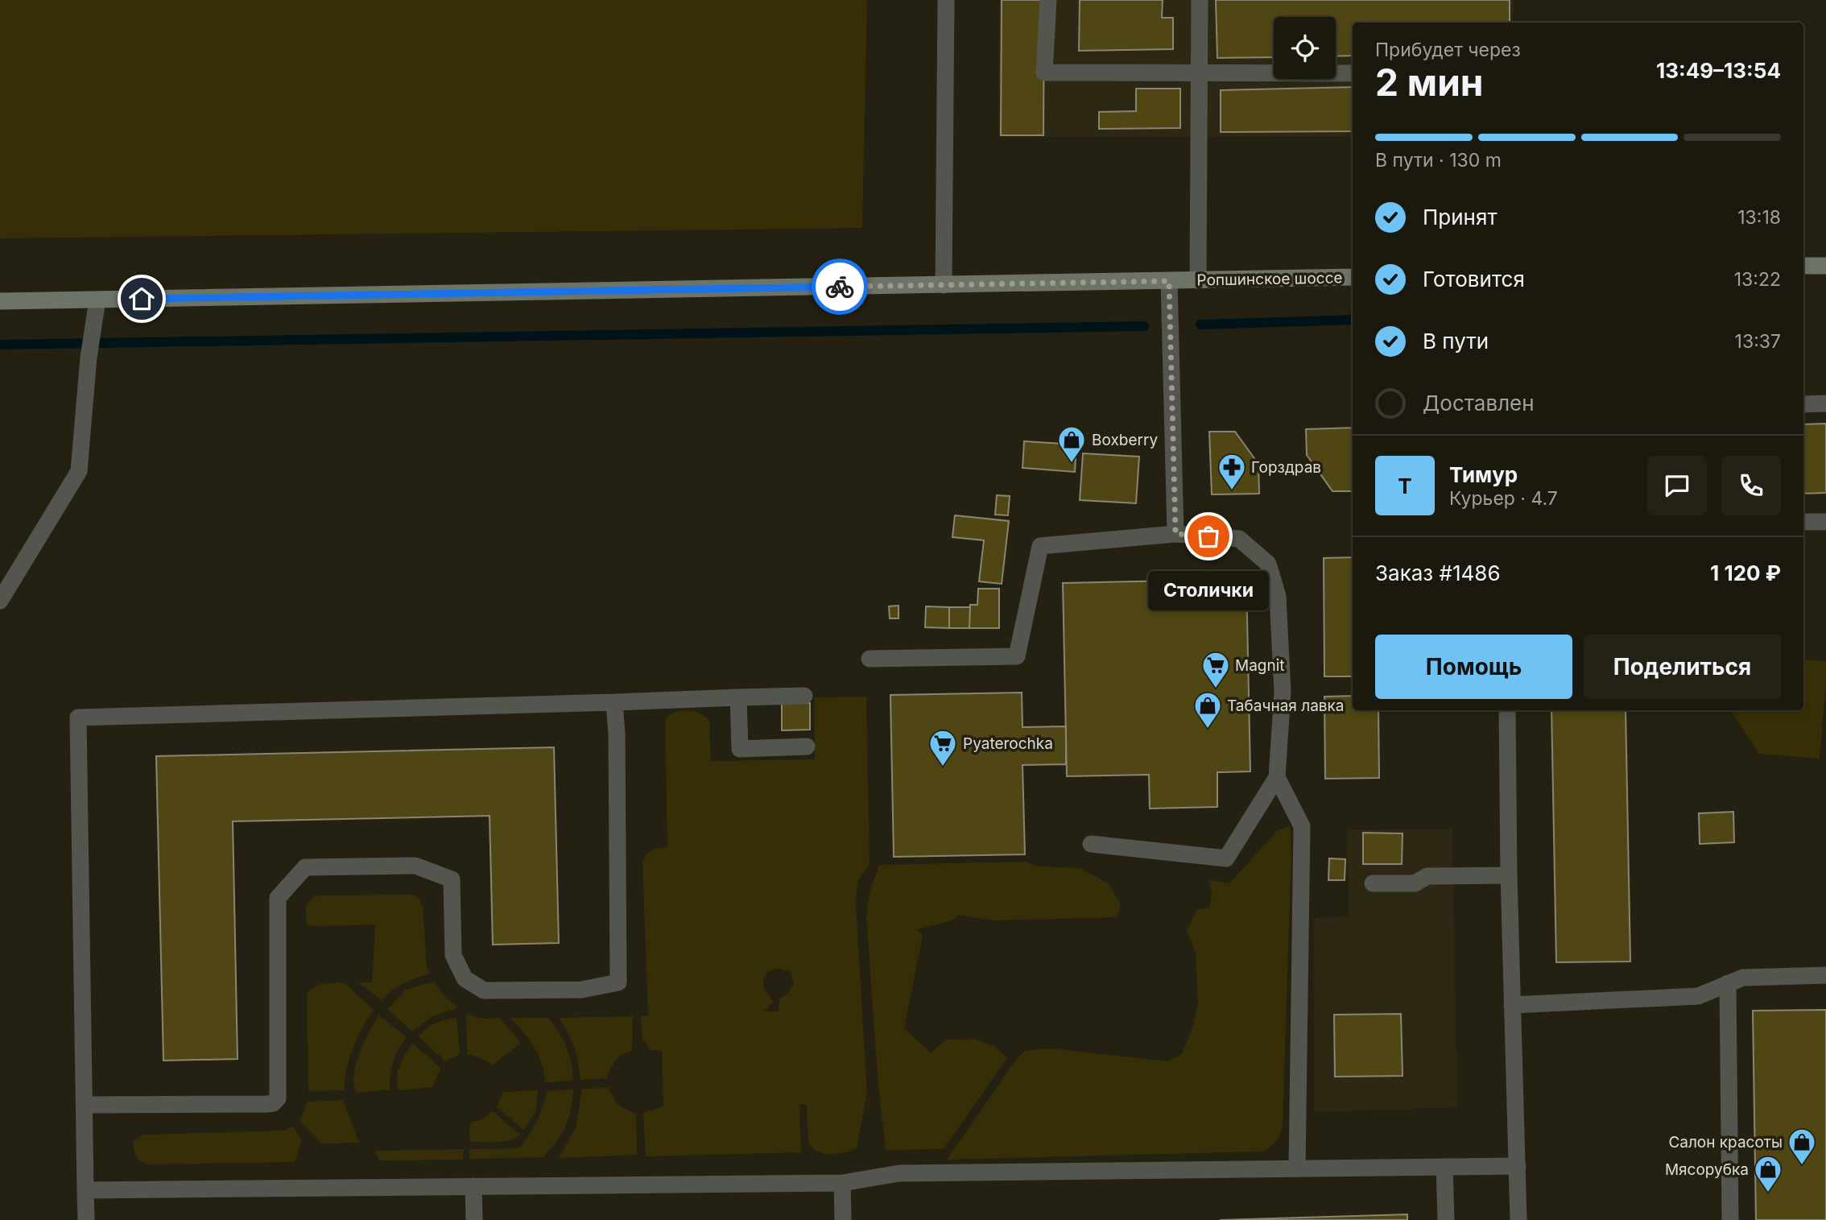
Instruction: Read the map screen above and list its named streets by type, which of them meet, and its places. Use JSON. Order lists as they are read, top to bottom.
{
  "streets": {
    "main road": ["Ропшинское шоссе"]
  },
  "places": {
    "shop": [
      "Boxberry",
      "Табачная лавка",
      "Салон красоты",
      "Мясорубка"
    ],
    "pharmacy": ["Горздрав"],
    "other": ["Столички"],
    "supermarket": ["Magnit", "Pyaterochka"]
  },
  "page": {
    "heading": ["2 мин", "Прибудет через", "13:49–13:54"],
    "panel": [
      "Тимур",
      "Курьер · 4.7",
      "Заказ #1486",
      "1 120 ₽"
    ],
    "bar": "В пути · 130 m",
    "list": [
      ["Принят", "13:18"],
      ["Готовится", "13:22"],
      ["В пути", "13:37"],
      "Доставлен"
    ],
    "round": "Т",
    "bubble": "Столички",
    "buttons": ["Помощь", "Поделиться"]
  }
}
